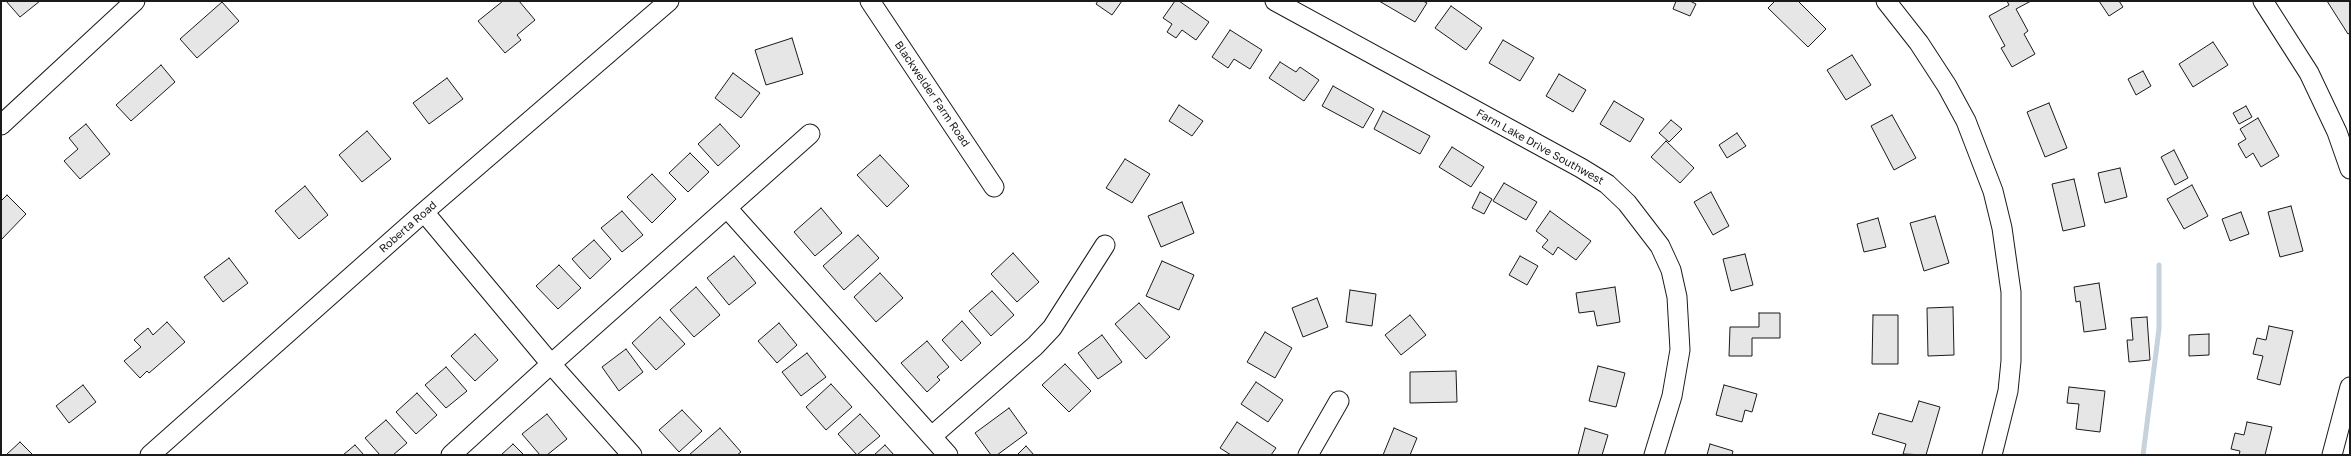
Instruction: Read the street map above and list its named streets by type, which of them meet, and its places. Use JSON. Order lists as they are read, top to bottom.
{
  "streets": {
    "street": ["Blackwelder Farm Road", "Farm Lake Drive Southwest", "Roberta Road"]
  }
}
